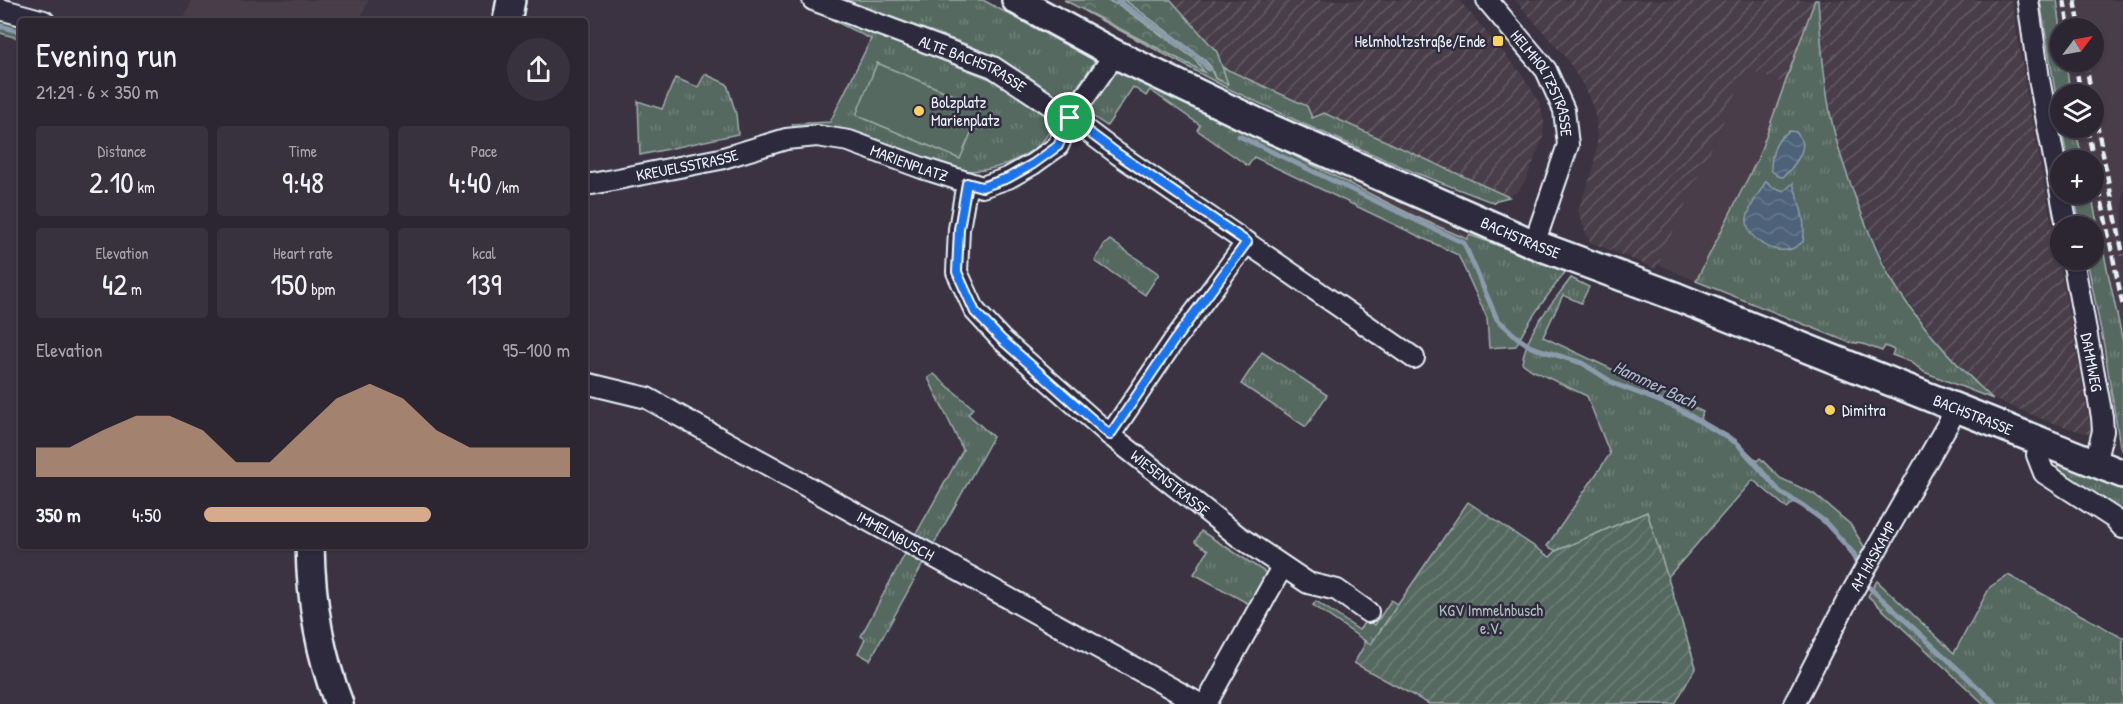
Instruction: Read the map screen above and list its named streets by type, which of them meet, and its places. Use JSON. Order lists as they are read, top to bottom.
{
  "streets": {
    "street": [
      "ALTE BACHSTRASSE",
      "HELMHOLTZSTRASSE",
      "MARIENPLATZ",
      "KREUELSSTRASSE",
      "BACHSTRASSE",
      "DAMMWEG",
      "WIESENSTRASSE",
      "IMMELNBUSCH",
      "AM HASKAMP"
    ]
  },
  "crossings": [
    ["ALTE BACHSTRASSE", "MARIENPLATZ"],
    ["HELMHOLTZSTRASSE", "BACHSTRASSE"],
    ["MARIENPLATZ", "KREUELSSTRASSE"],
    ["MARIENPLATZ", "BACHSTRASSE"],
    ["MARIENPLATZ", "WIESENSTRASSE"],
    ["BACHSTRASSE", "DAMMWEG"],
    ["BACHSTRASSE", "AM HASKAMP"]
  ],
  "water": ["Hammer Bach"],
  "parks": ["KGV Immelnbusch e.V."],
  "places": {
    "transit": ["Helmholtzstraße/Ende"],
    "other": ["Bolzplatz Marienplatz", "Dimitra"]
  },
  "north": "top right",
  "page": {
    "map_buttons": ["+", "−"],
    "heading": ["Evening run", "21:29 · 6 × 350 m"],
    "stats": [
      ["Distance", "2.10 km"],
      ["Time", "9:48"],
      ["Pace", "4:40 /km"],
      ["Elevation", "42 m"],
      ["Heart rate", "150 bpm"],
      ["kcal", "139"]
    ],
    "chart": ["Elevation", "95–100 m"],
    "list": [
      {
        "name": "350 m",
        "note": "4:50"
      }
    ]
  }
}
